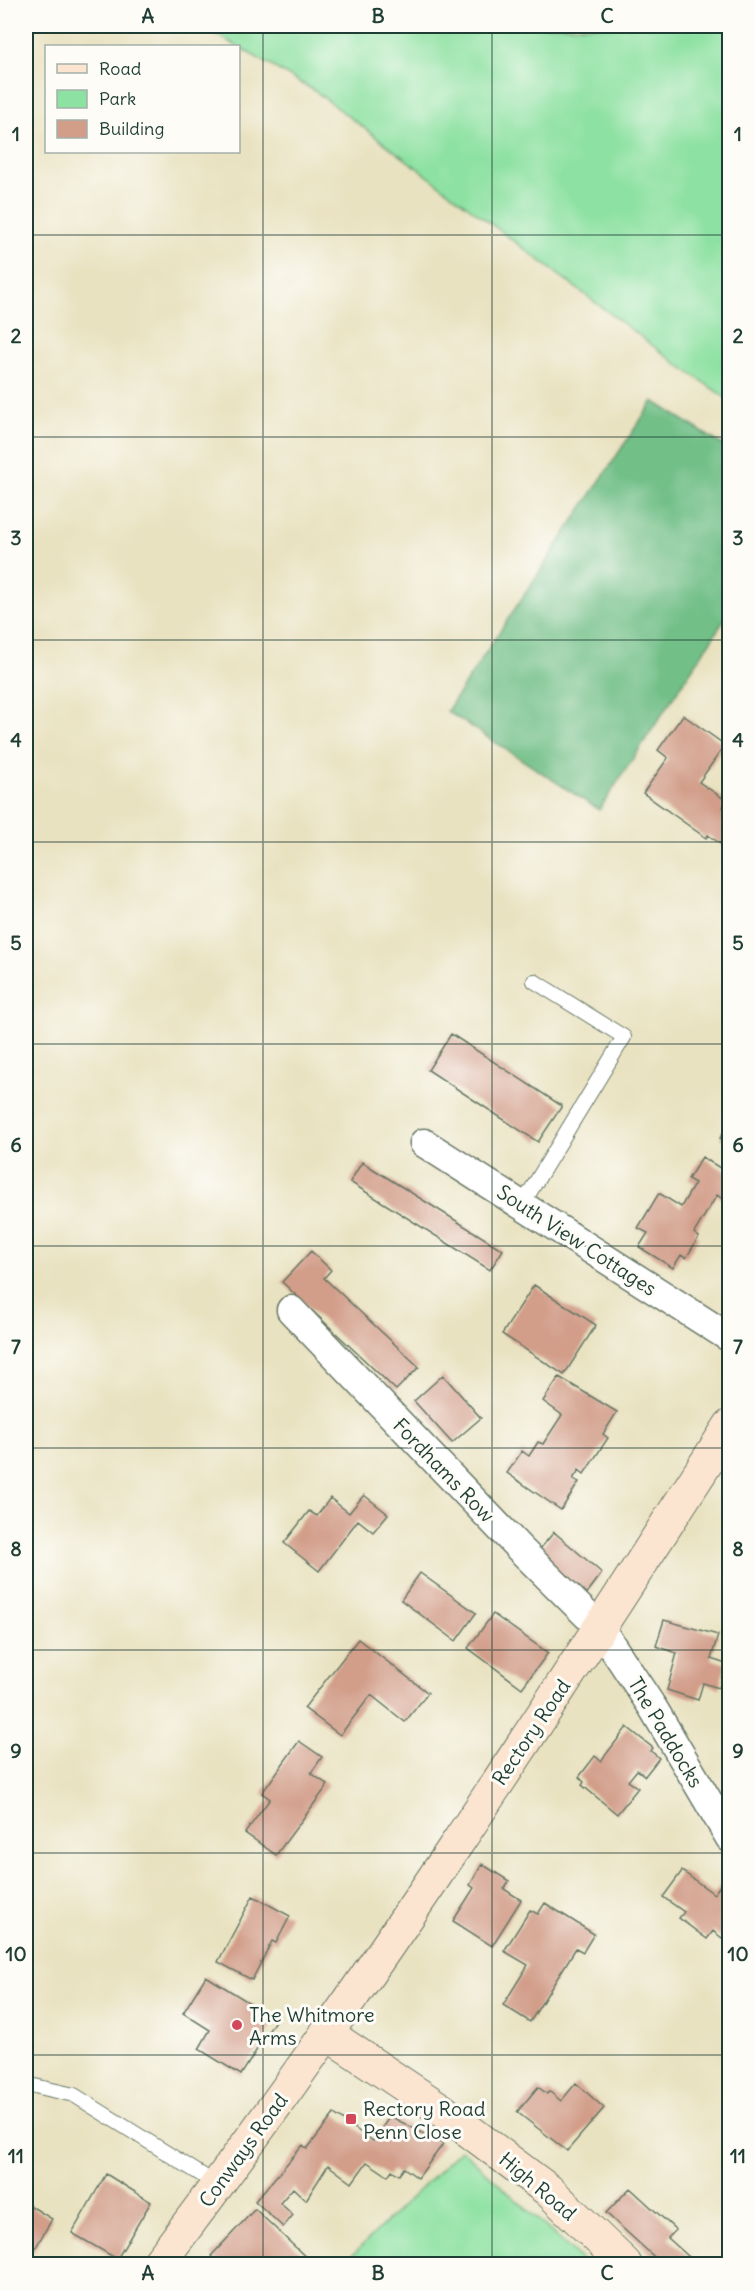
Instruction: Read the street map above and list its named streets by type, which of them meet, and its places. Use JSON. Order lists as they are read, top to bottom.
{
  "streets": {
    "street": [
      "South View Cottages",
      "Fordhams Row",
      "Rectory Road",
      "The Paddocks",
      "Conways Road",
      "High Road"
    ]
  },
  "crossings": [
    ["Fordhams Row", "Rectory Road"],
    ["Fordhams Row", "The Paddocks"],
    ["Rectory Road", "The Paddocks"],
    ["Rectory Road", "Conways Road"],
    ["Rectory Road", "High Road"],
    ["Conways Road", "High Road"]
  ],
  "places": {
    "other": ["The Whitmore Arms"],
    "transit": ["Rectory Road Penn Close"]
  },
  "legend": ["Road", "Park", "Building"],
  "grid": {
    "columns": ["A", "B", "C"],
    "rows": [
      "1",
      "2",
      "3",
      "4",
      "5",
      "6",
      "7",
      "8",
      "9",
      "10",
      "11"
    ]
  }
}
